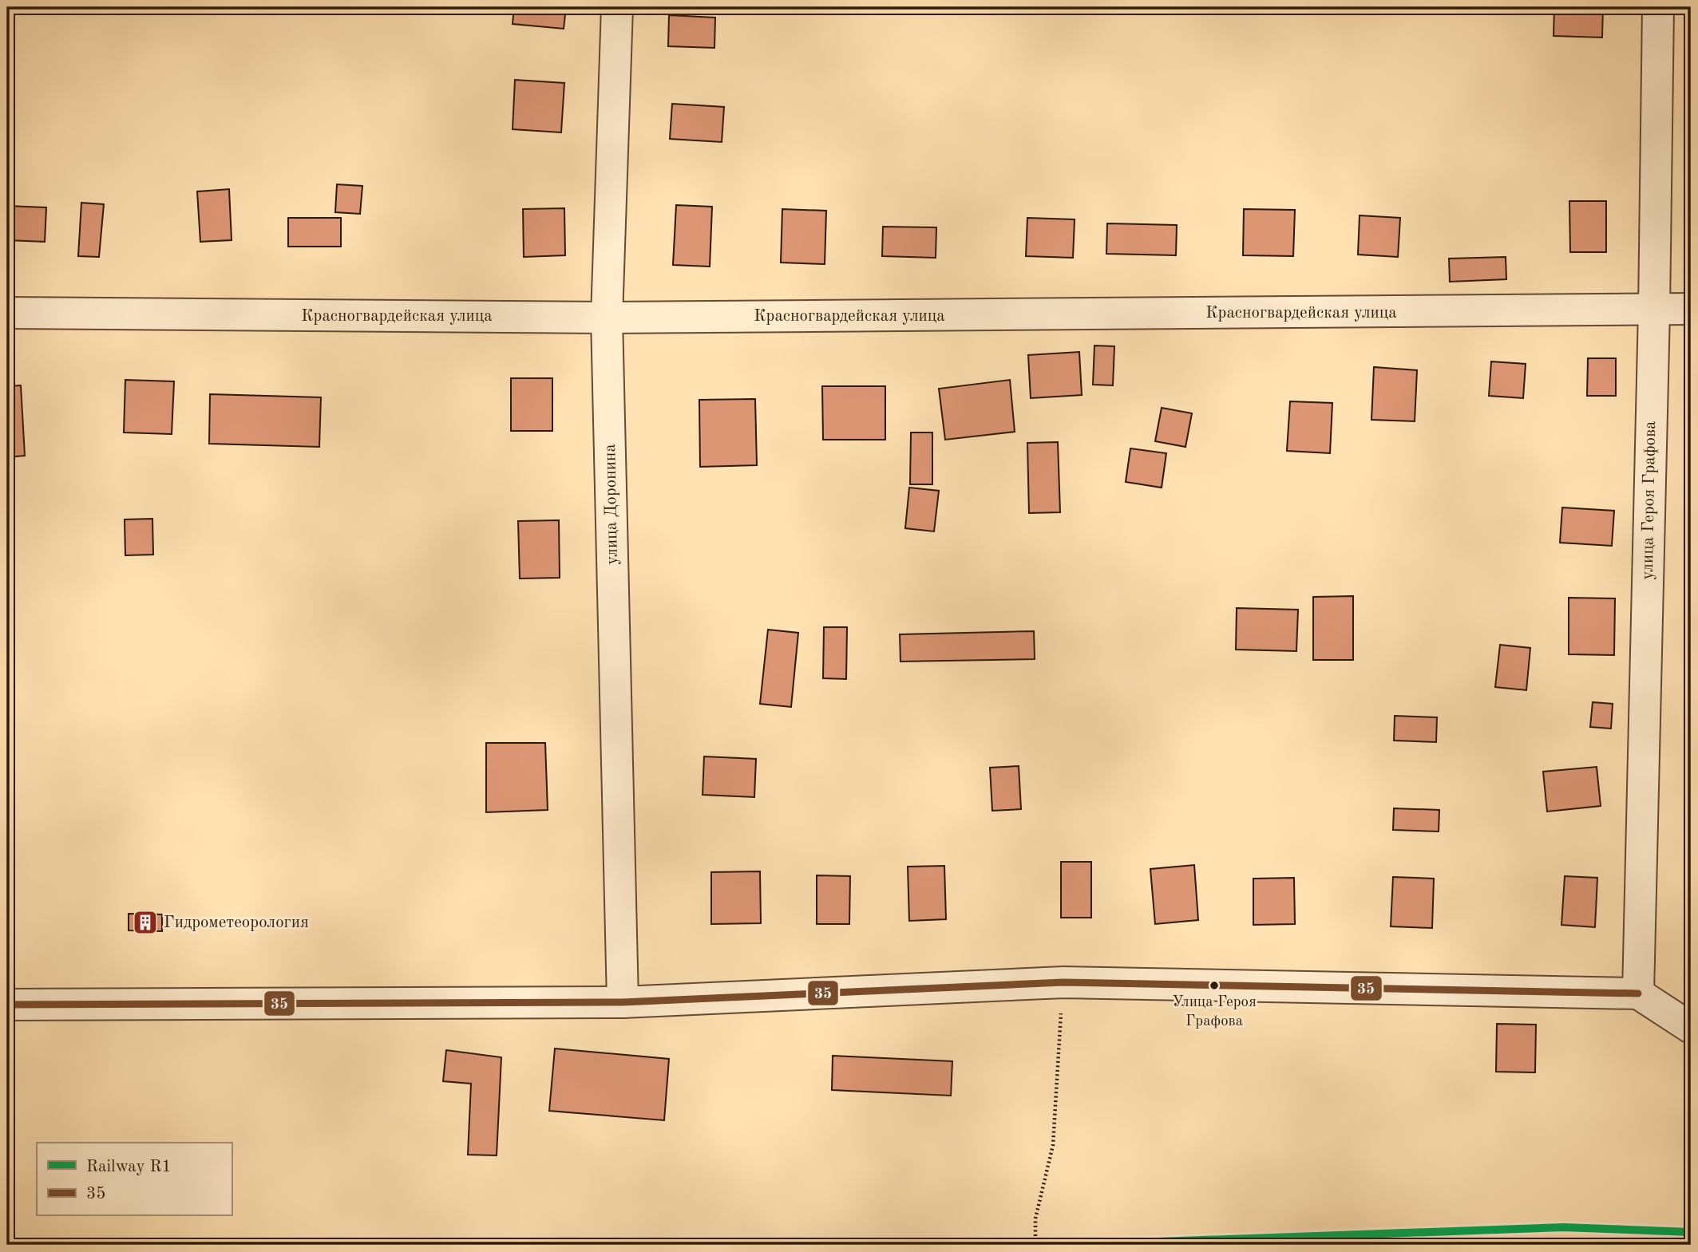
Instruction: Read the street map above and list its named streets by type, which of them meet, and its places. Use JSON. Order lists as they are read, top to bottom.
{
  "streets": {
    "street": ["Красногвардейская улица", "улица Героя Графова", "улица Доронина"]
  },
  "crossings": [
    ["Красногвардейская улица", "улица Героя Графова"],
    ["Красногвардейская улица", "улица Доронина"]
  ],
  "places": {
    "building": ["Гидрометеорология"],
    "other": ["Улица Героя Графова"]
  },
  "lines": ["transit line 35", "rail line R1"],
  "legend": ["Railway R1", "35"]
}
